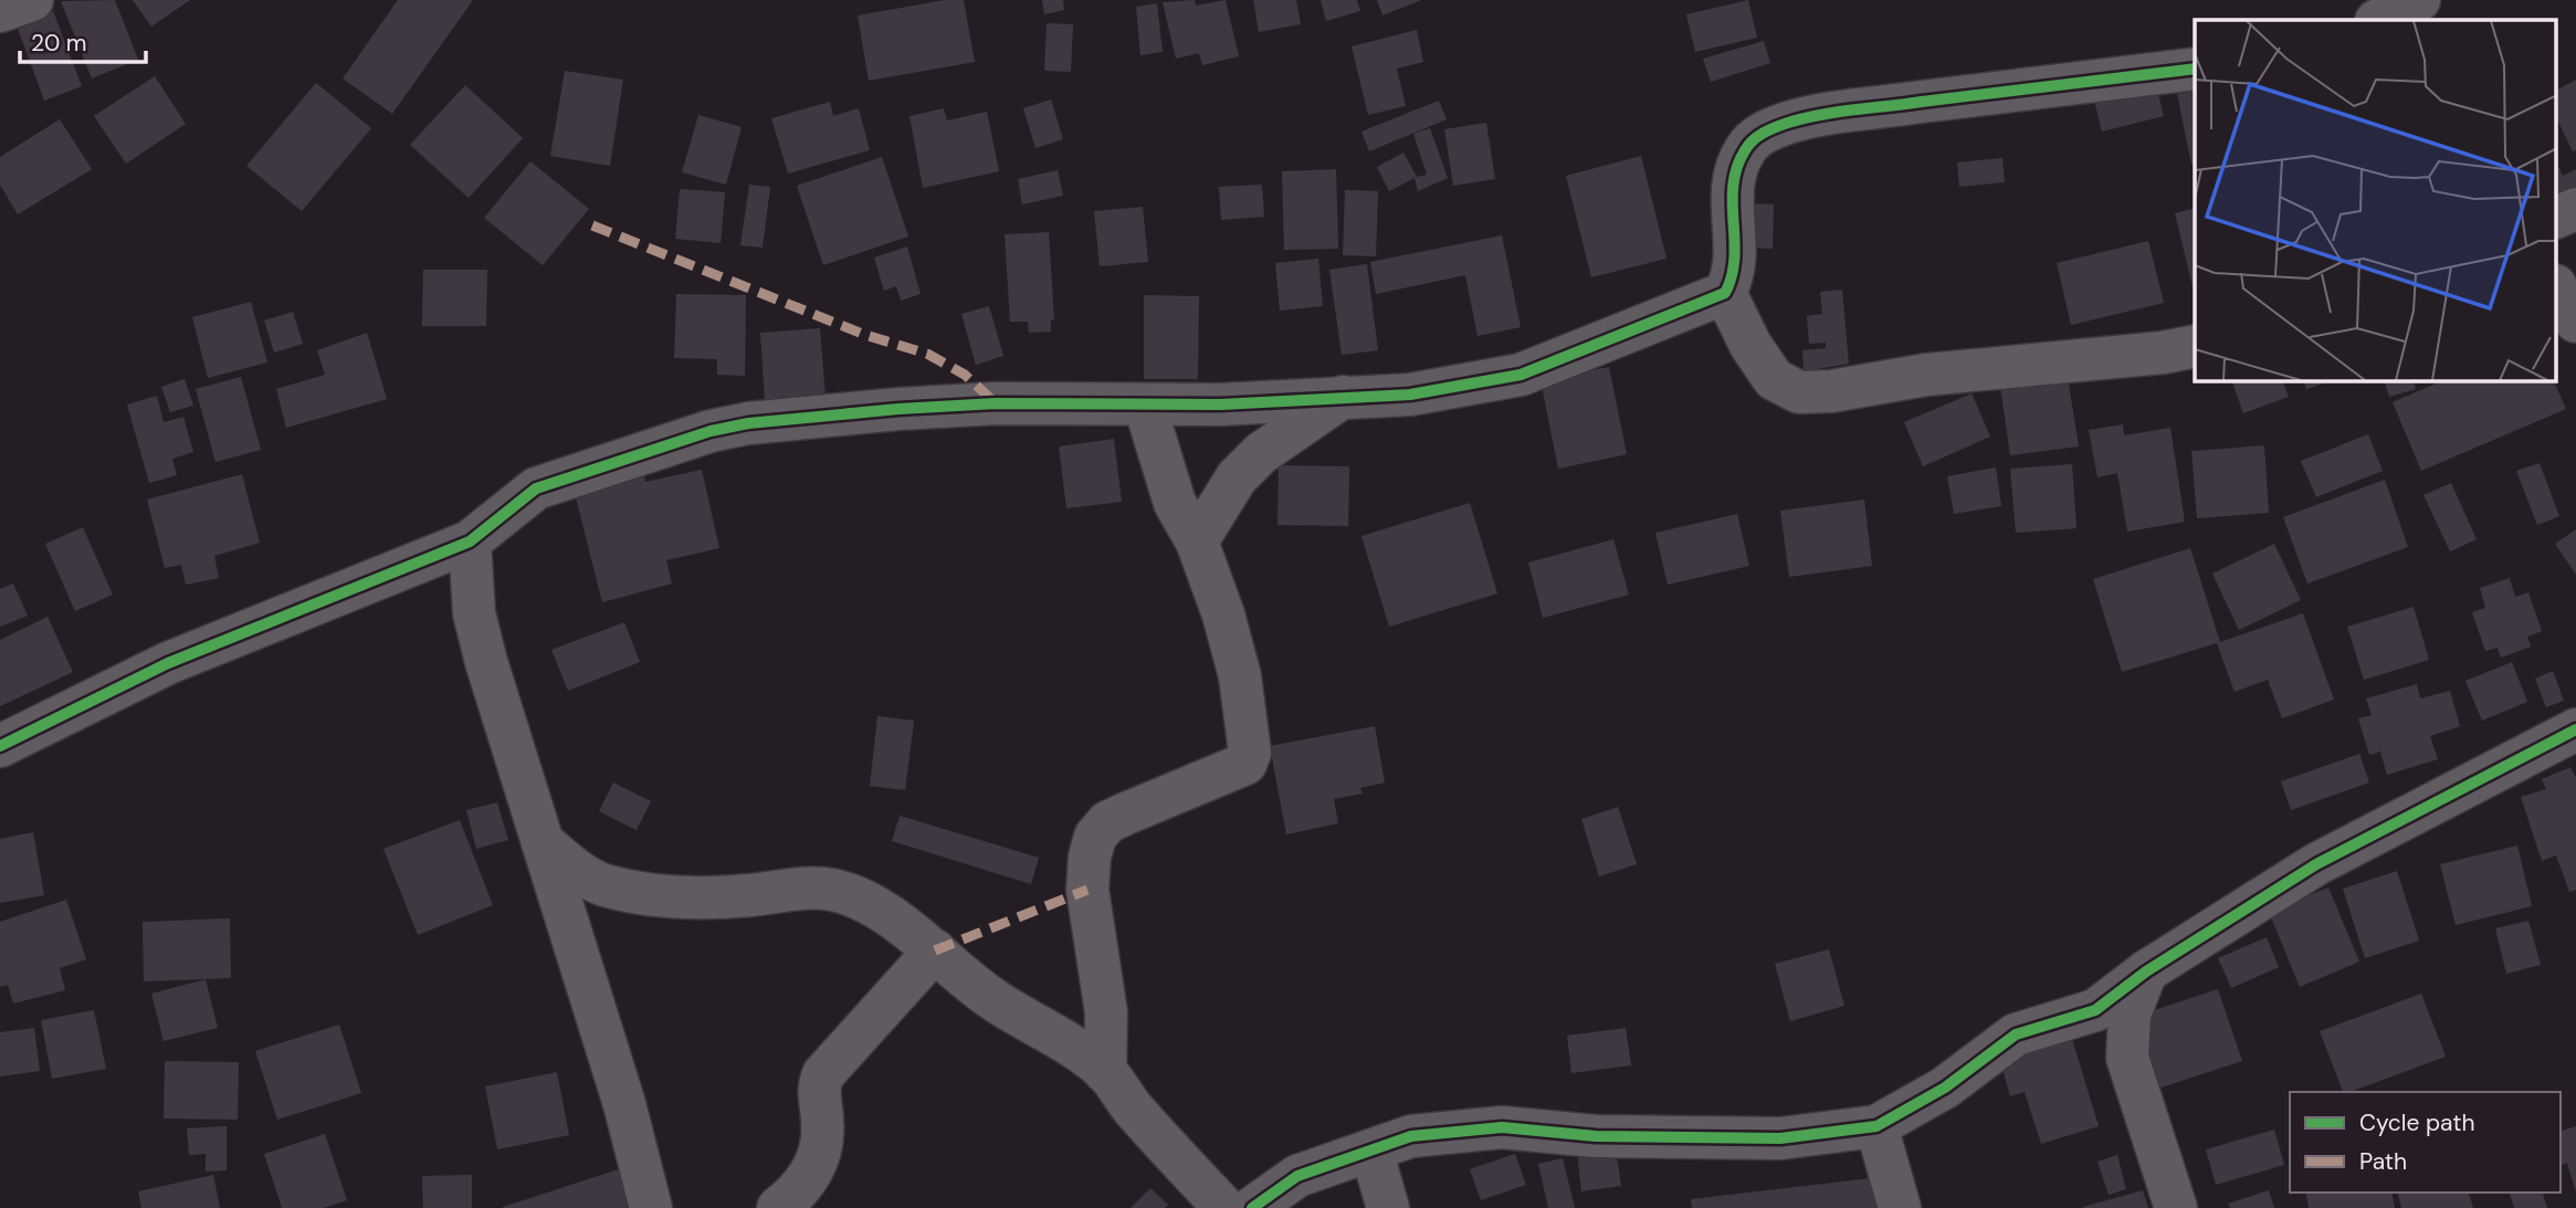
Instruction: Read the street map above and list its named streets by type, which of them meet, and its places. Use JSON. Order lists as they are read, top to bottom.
{
  "legend": ["Cycle path", "Path"],
  "scale_bar": "20 m"
}
